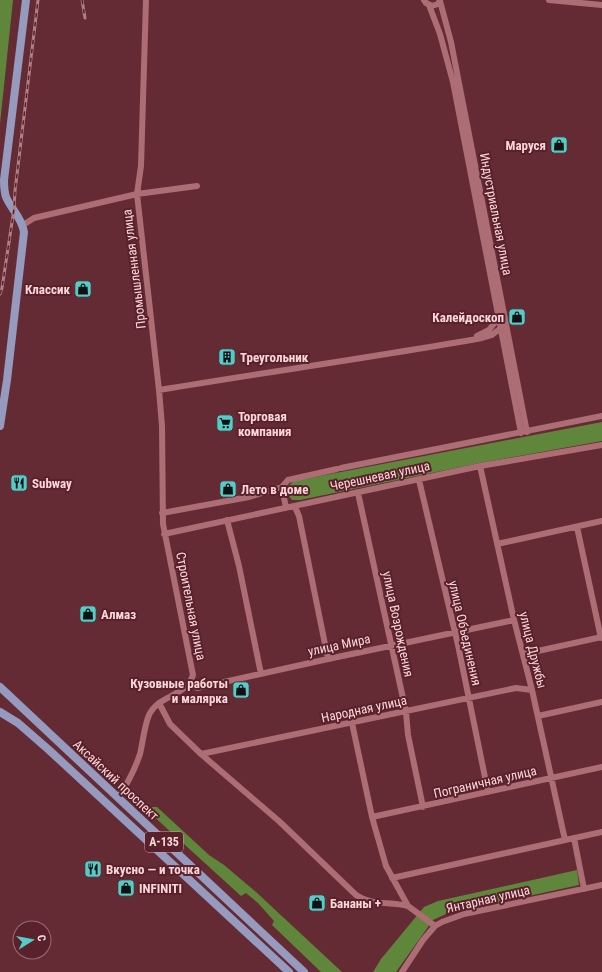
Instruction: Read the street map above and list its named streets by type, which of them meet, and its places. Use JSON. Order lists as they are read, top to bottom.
{
  "streets": {
    "main road": ["Аксайский проспект", "А-135"],
    "street": [
      "Индустриальная улица",
      "Промышленная улица",
      "Черешневая улица",
      "Строительная улица",
      "улица Возрождения",
      "улица Объединения",
      "улица Мира",
      "улица Дружбы",
      "Народная улица",
      "Пограничная улица",
      "Янтарная улица"
    ]
  },
  "crossings": [
    ["Промышленная улица", "Черешневая улица"],
    ["Промышленная улица", "Строительная улица"],
    ["Черешневая улица", "Строительная улица"],
    ["Черешневая улица", "улица Возрождения"],
    ["Черешневая улица", "улица Объединения"],
    ["Черешневая улица", "улица Дружбы"],
    ["Строительная улица", "улица Мира"],
    ["улица Возрождения", "улица Мира"],
    ["улица Возрождения", "Народная улица"],
    ["улица Возрождения", "Пограничная улица"],
    ["улица Объединения", "улица Мира"],
    ["улица Объединения", "Народная улица"],
    ["улица Объединения", "Пограничная улица"],
    ["улица Мира", "улица Дружбы"],
    ["улица Дружбы", "Народная улица"],
    ["улица Дружбы", "Пограничная улица"]
  ],
  "places": {
    "shop": [
      "Маруся",
      "Классик",
      "Калейдоскоп",
      "Лето в доме",
      "Алмаз",
      "Кузовные работы и малярка",
      "INFINITI",
      "Бананы +"
    ],
    "building": ["Треугольник"],
    "supermarket": ["Торговая компания"],
    "restaurant": ["Subway", "Вкусно — и точка"]
  },
  "north": "right"
}
